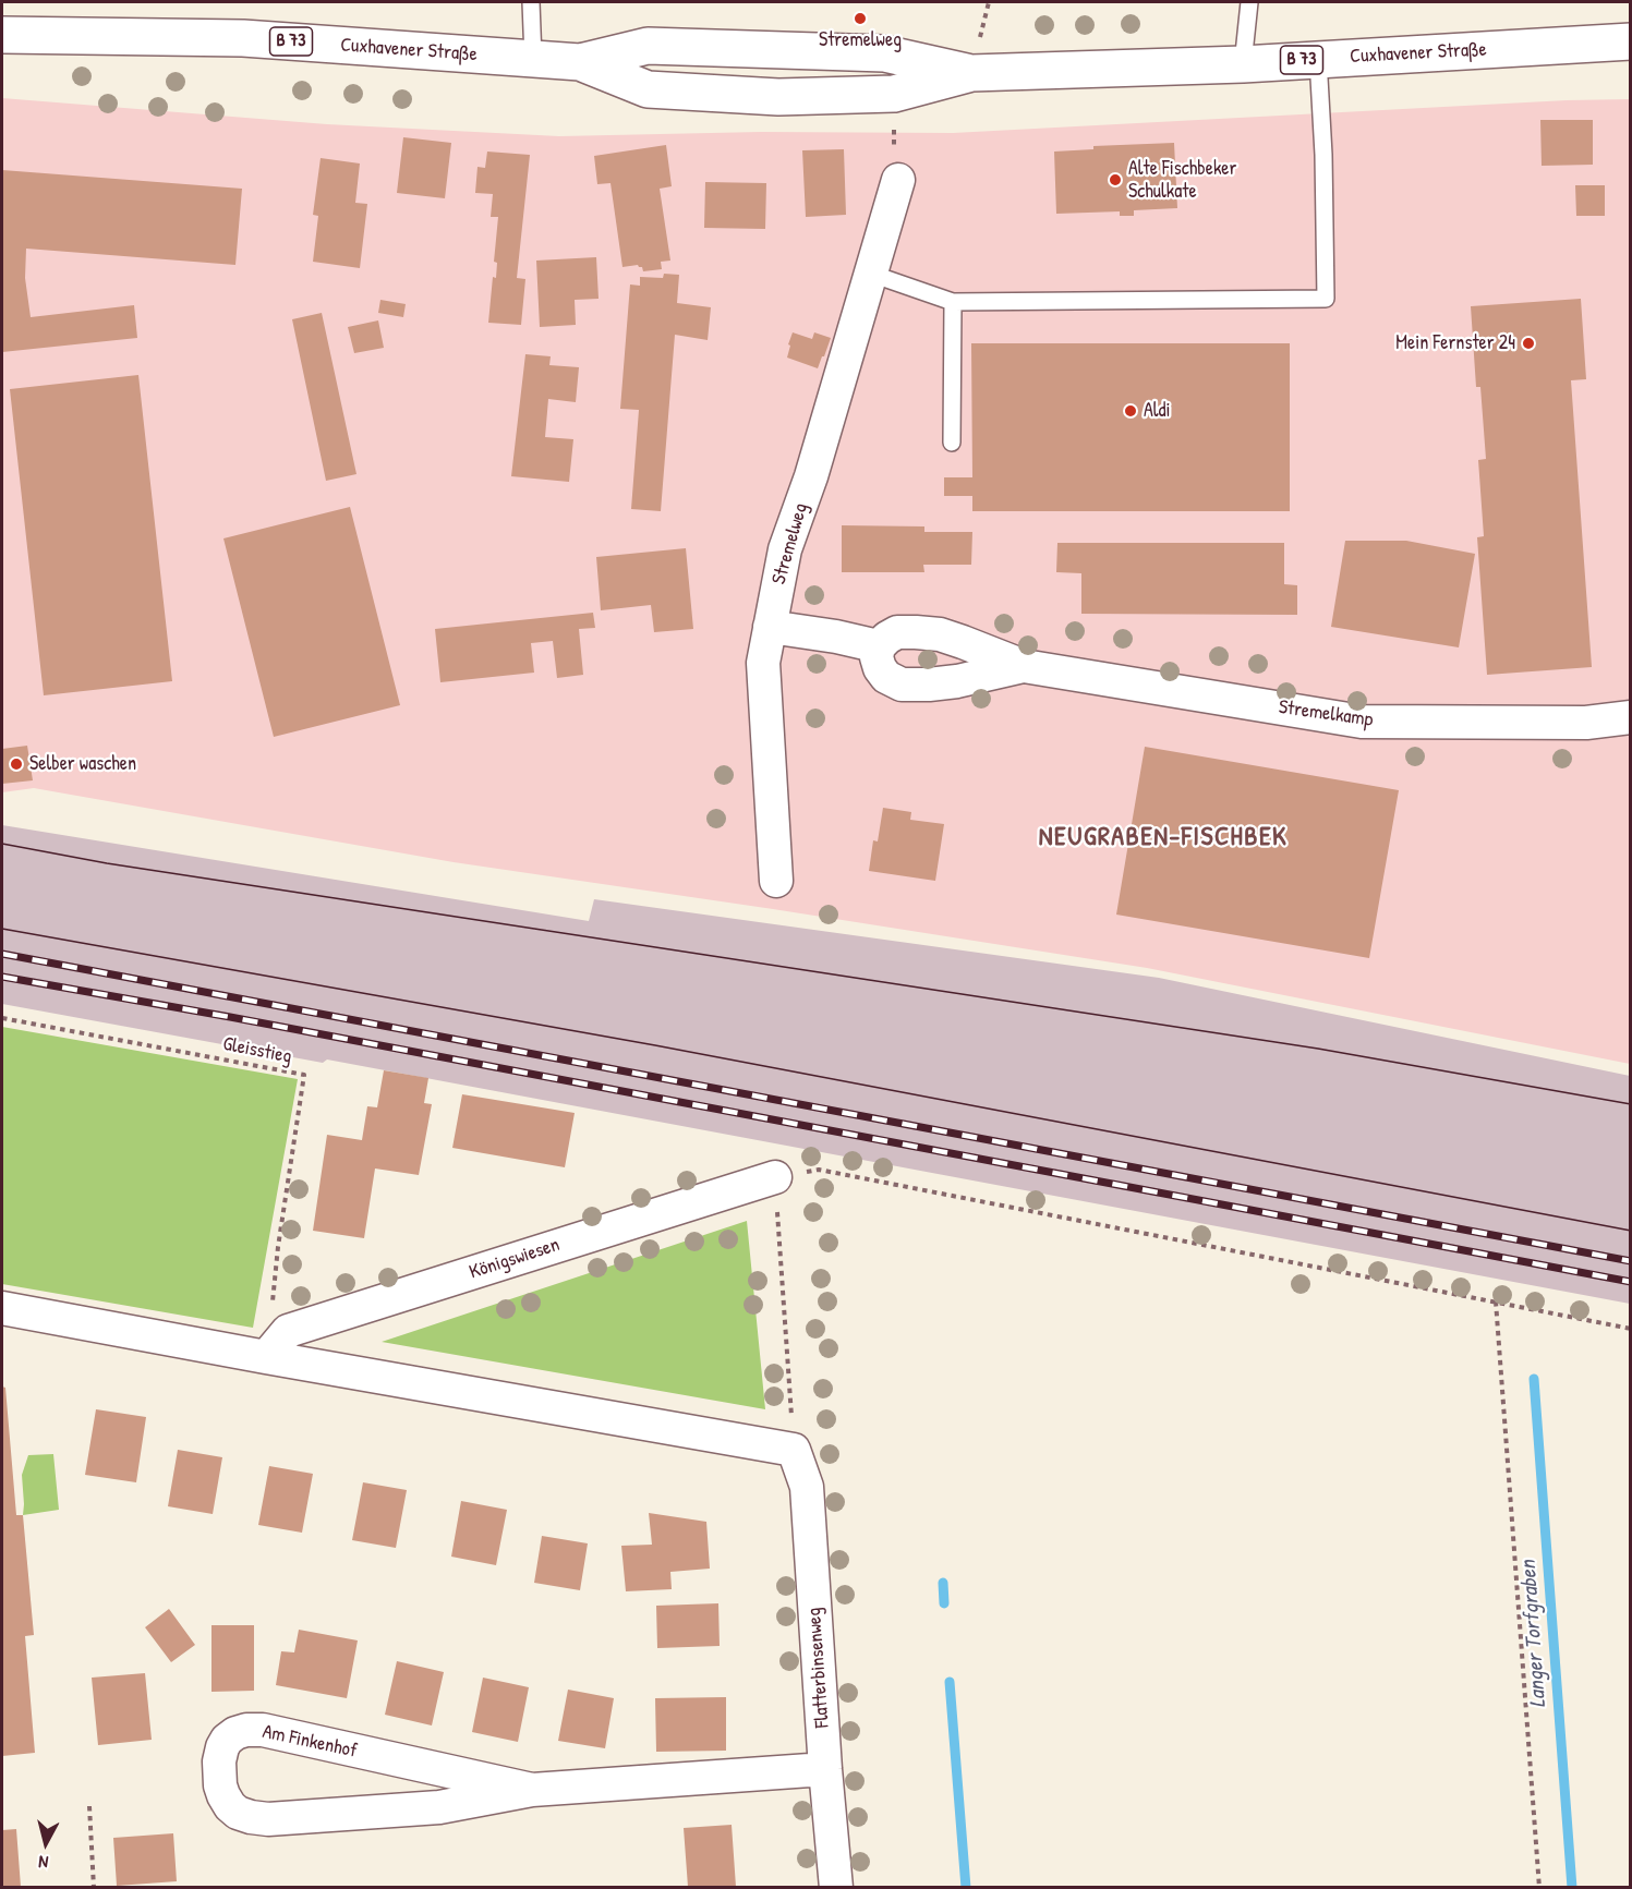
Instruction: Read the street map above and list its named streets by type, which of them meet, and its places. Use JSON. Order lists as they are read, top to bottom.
{
  "streets": {
    "main road": ["B 73", "Cuxhavener Straße"],
    "street": [
      "Stremelweg",
      "Stremelkamp",
      "Königswiesen",
      "Flatterbinsenweg",
      "Am Finkenhof"
    ],
    "path": ["Gleisstieg"]
  },
  "crossings": [
    ["Gleisstieg", "Königswiesen"],
    ["Flatterbinsenweg", "Am Finkenhof"]
  ],
  "districts": ["NEUGRABEN-FISCHBEK"],
  "water": ["Langer Torfgraben"],
  "places": [
    "Stremelweg",
    "Alte Fischbeker Schulkate",
    "Mein Fernster 24",
    "Aldi",
    "Selber waschen"
  ],
  "north": "bottom"
}
